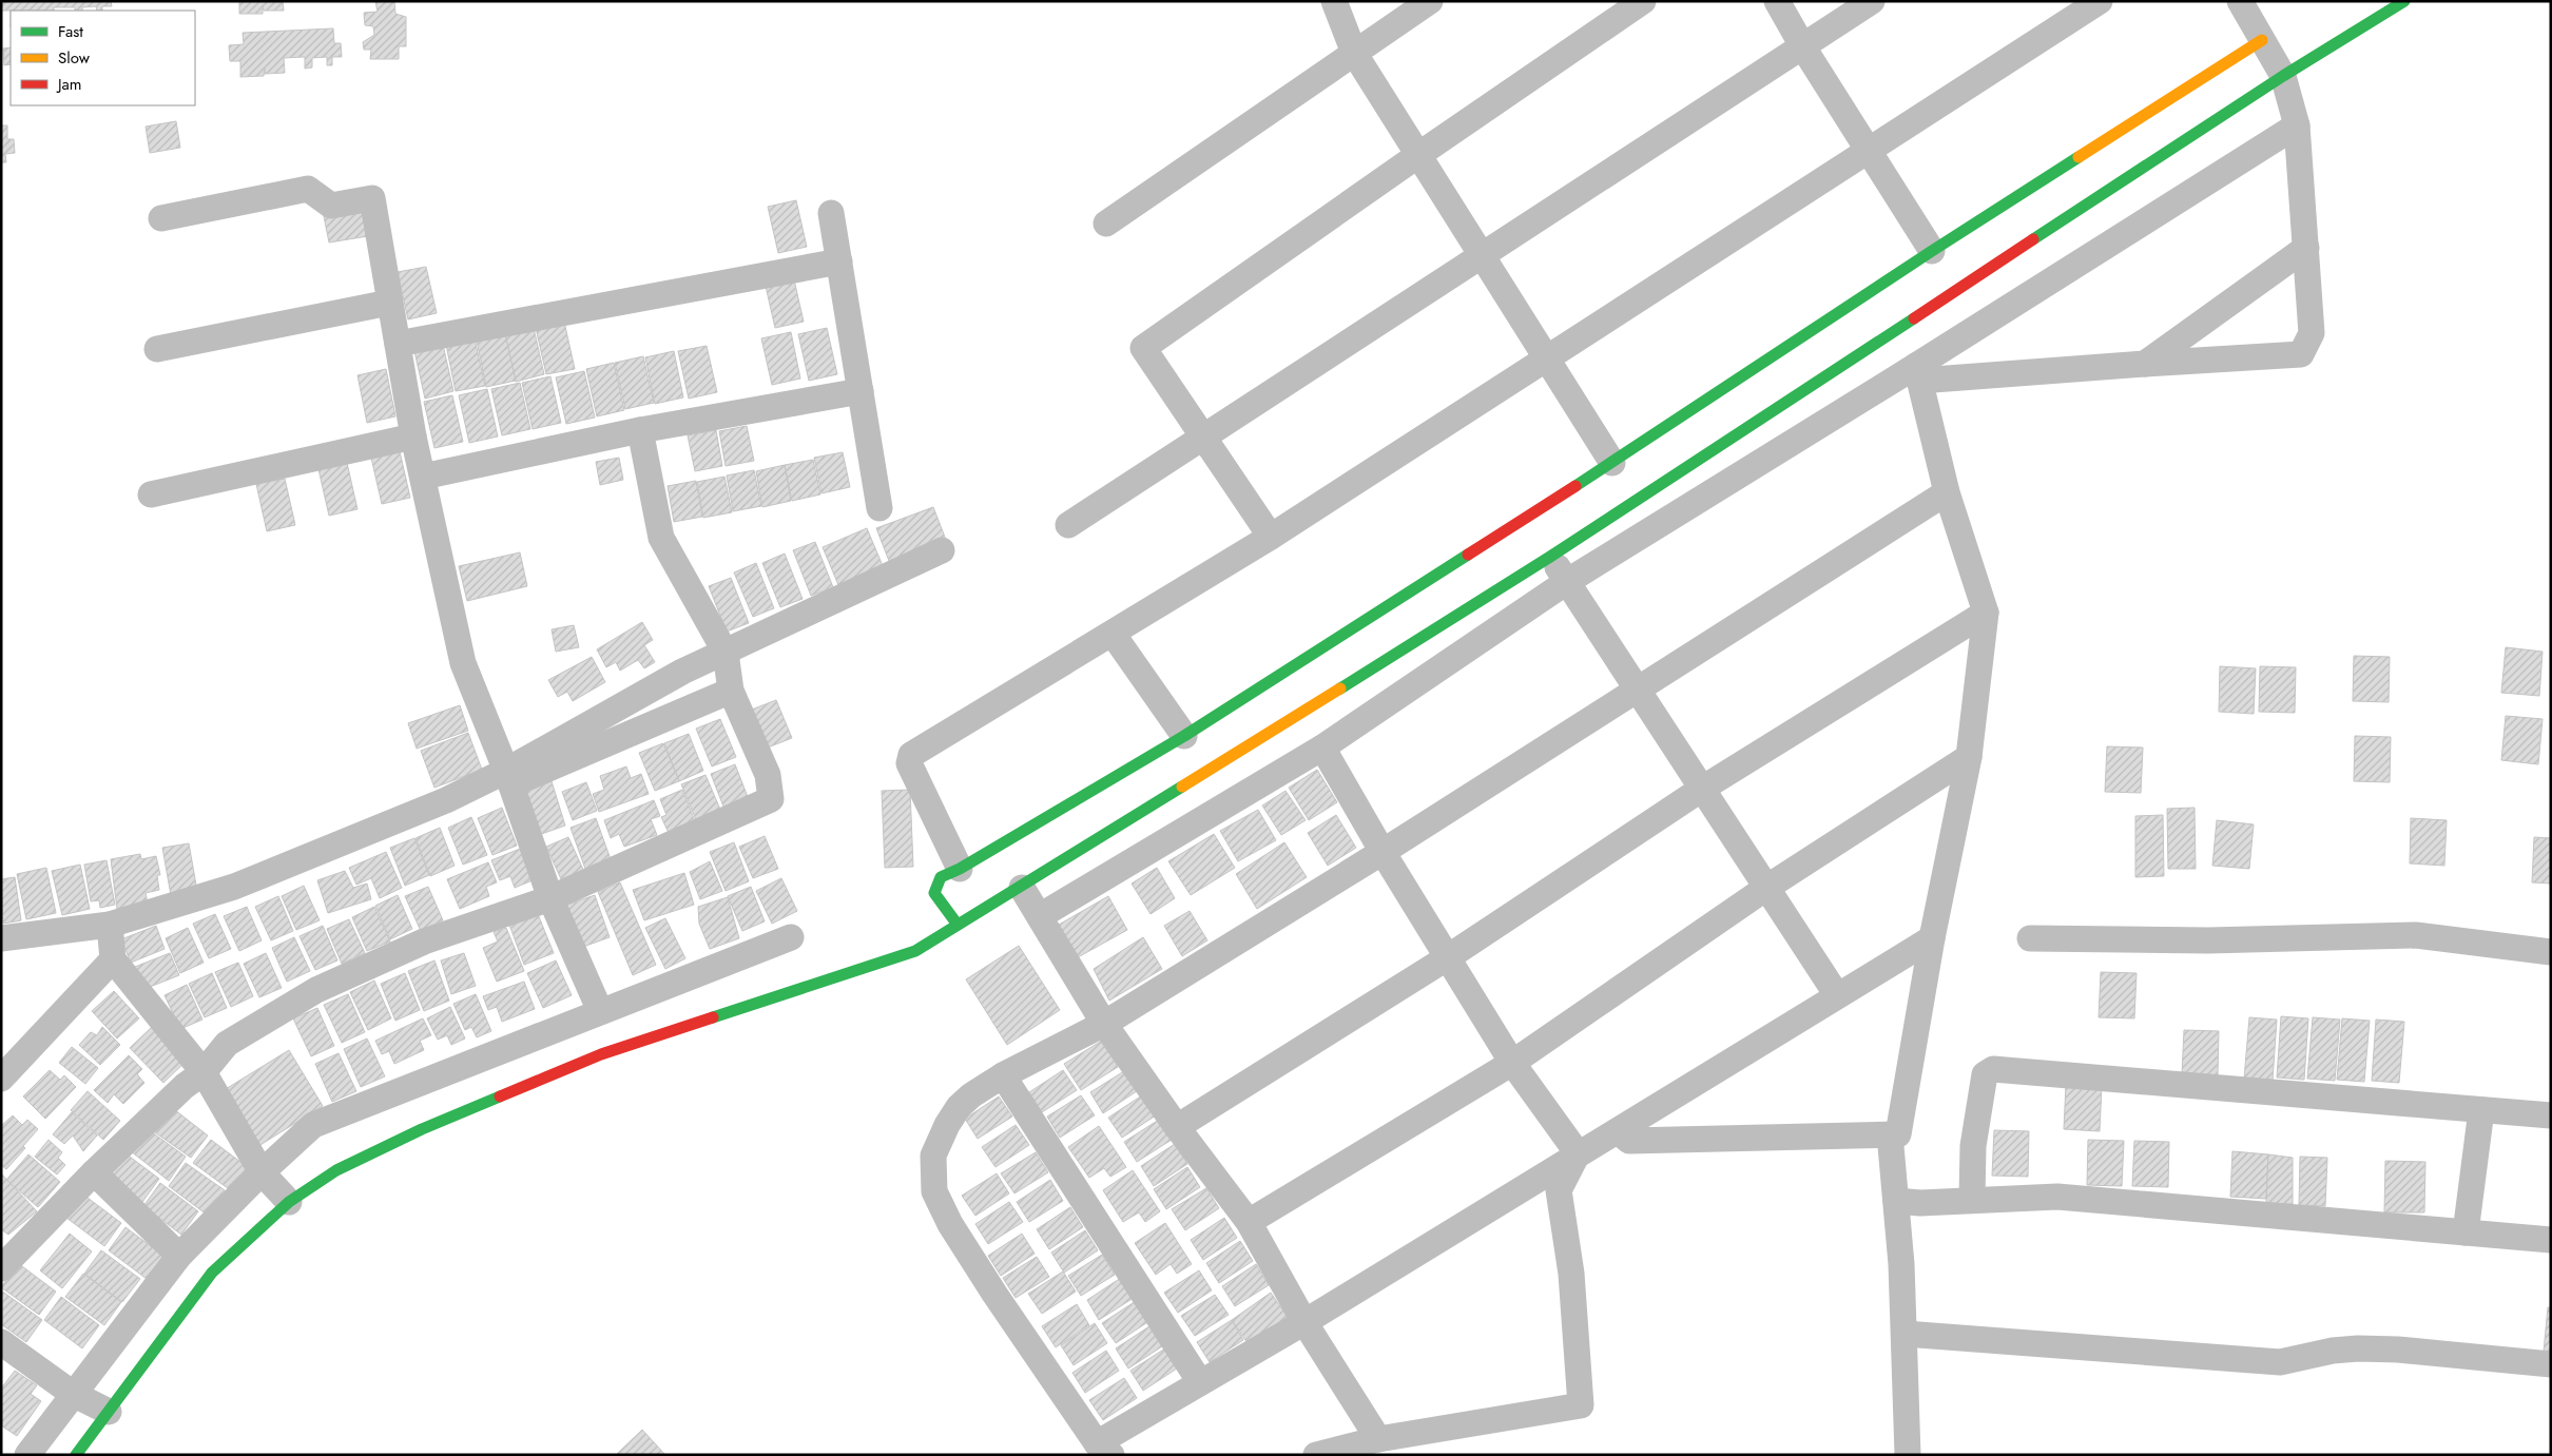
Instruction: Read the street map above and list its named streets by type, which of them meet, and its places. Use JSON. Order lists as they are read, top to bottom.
{
  "legend": ["Fast", "Slow", "Jam"]
}
